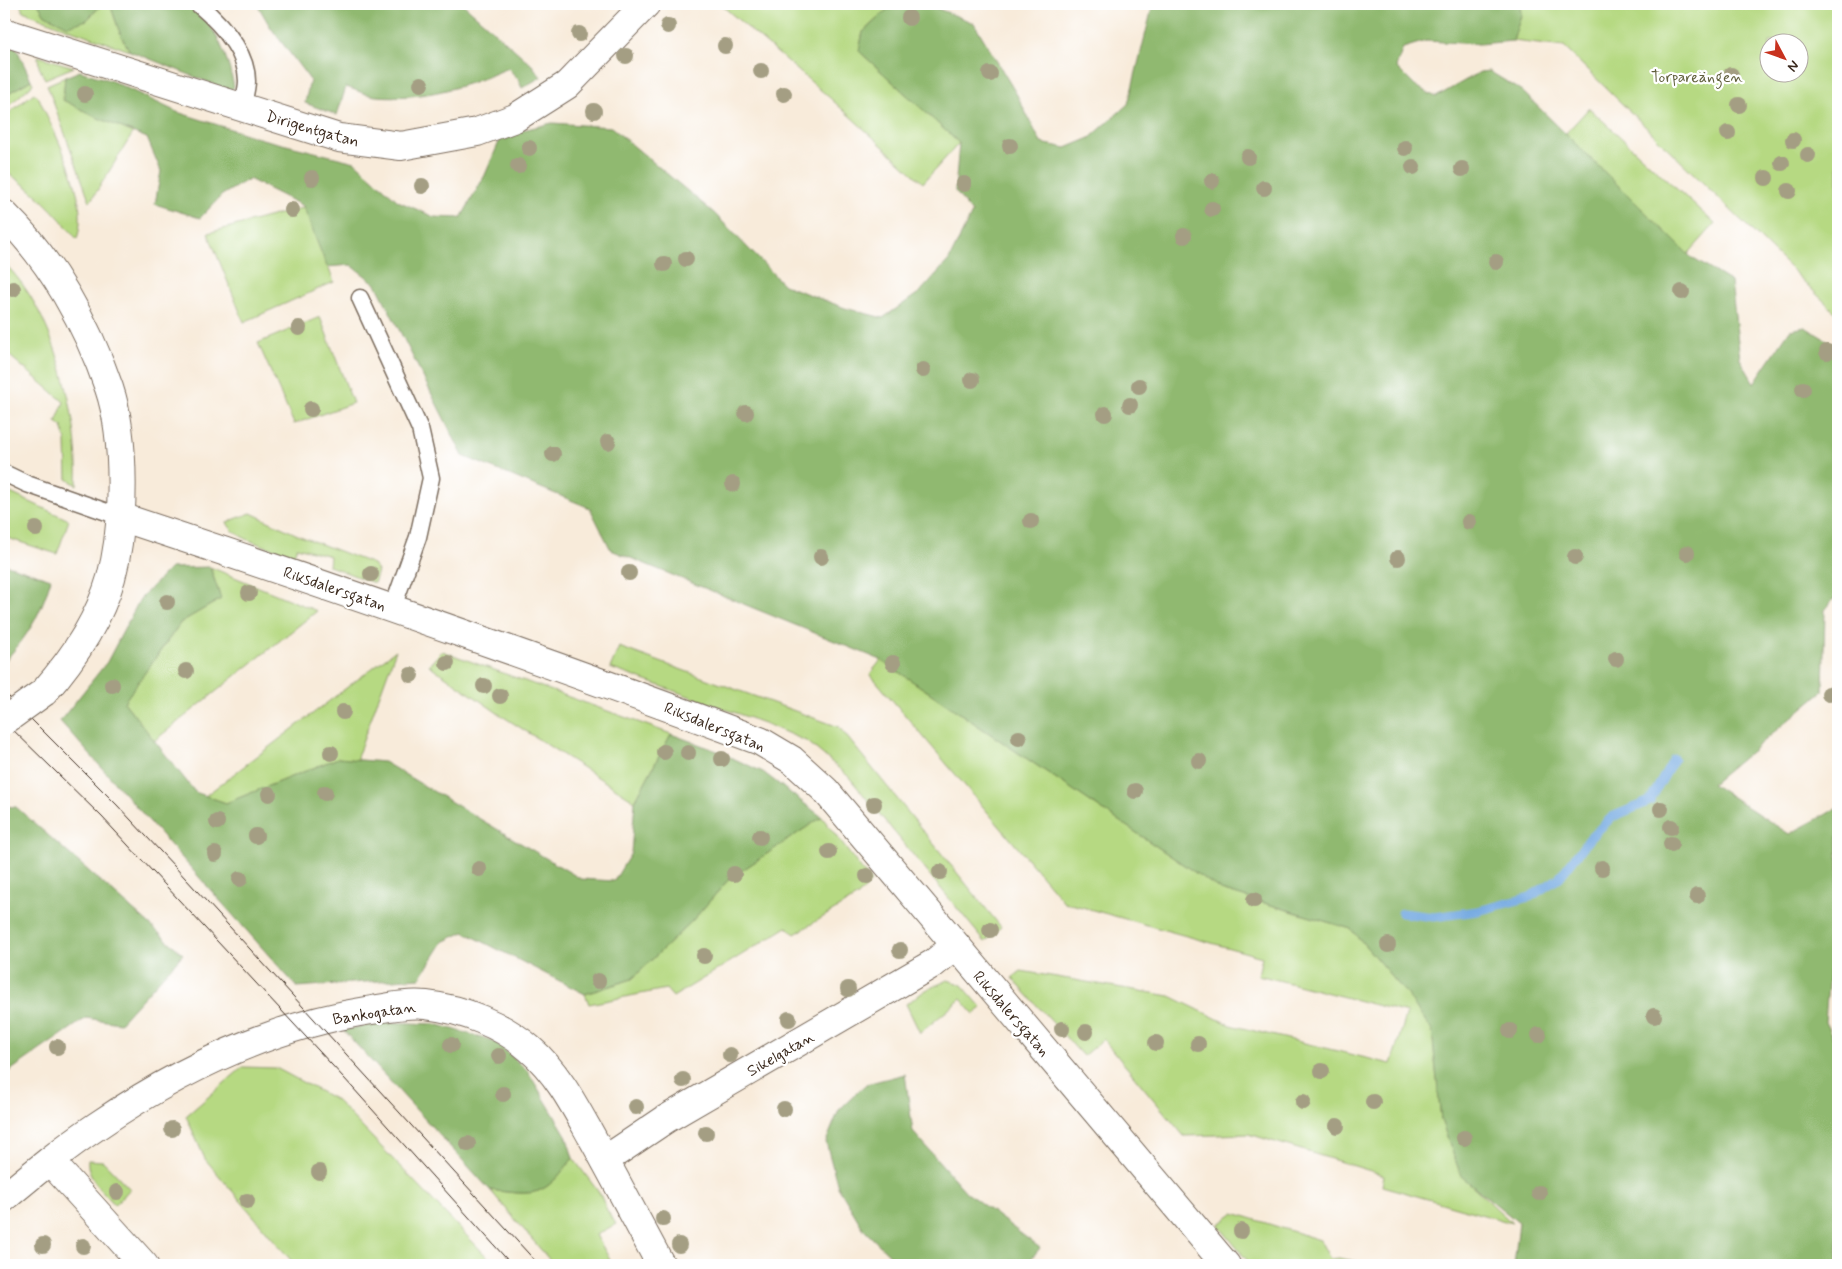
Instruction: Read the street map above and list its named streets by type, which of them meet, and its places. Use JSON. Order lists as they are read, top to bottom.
{
  "streets": {
    "street": [
      "Dirigentgatan",
      "Riksdalersgatan",
      "Bankogatan",
      "Sikelgatan"
    ]
  },
  "crossings": [
    ["Riksdalersgatan", "Sikelgatan"],
    ["Bankogatan", "Sikelgatan"]
  ],
  "parks": ["Torpareängen"],
  "north": "bottom right"
}
